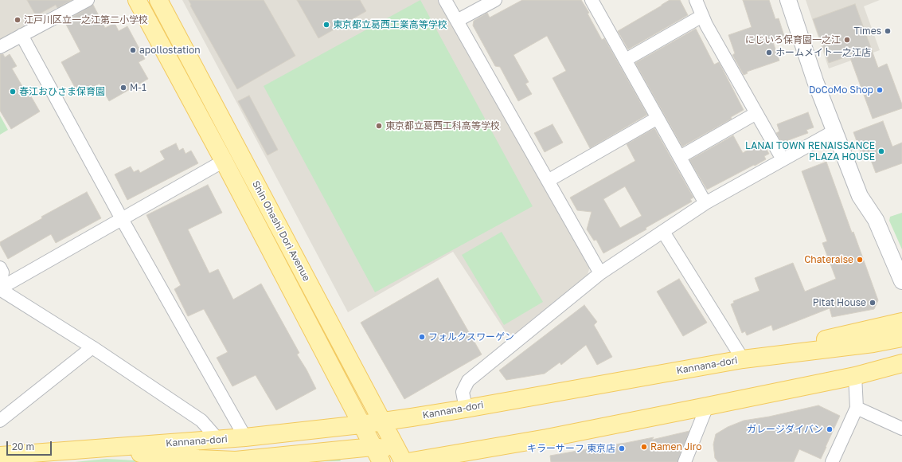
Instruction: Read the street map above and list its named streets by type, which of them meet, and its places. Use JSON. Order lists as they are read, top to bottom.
{
  "streets": {
    "main road": ["Shin Ohashi Dori Avenue", "Kannana-dori"]
  },
  "crossings": [
    ["Shin Ohashi Dori Avenue", "Kannana-dori"]
  ],
  "places": [
    "江戸川区立一之江第二小学校",
    "東京都立葛西工業高等学校",
    "Times",
    "にじいろ保育園一之江",
    "apollostation",
    "ホームメイト一之江店",
    "M-1",
    "DoCoMo Shop",
    "春江おひさま保育園",
    "東京都立葛西工科高等学校",
    "LANAI TOWN RENAISSANCE PLAZA HOUSE",
    "Chateraise",
    "Pitat House",
    "フォルクスワーゲン",
    "ガレージダイバン",
    "Ramen Jiro",
    "キラーサーフ 東京店"
  ],
  "scale_bar": "20 m"
}
